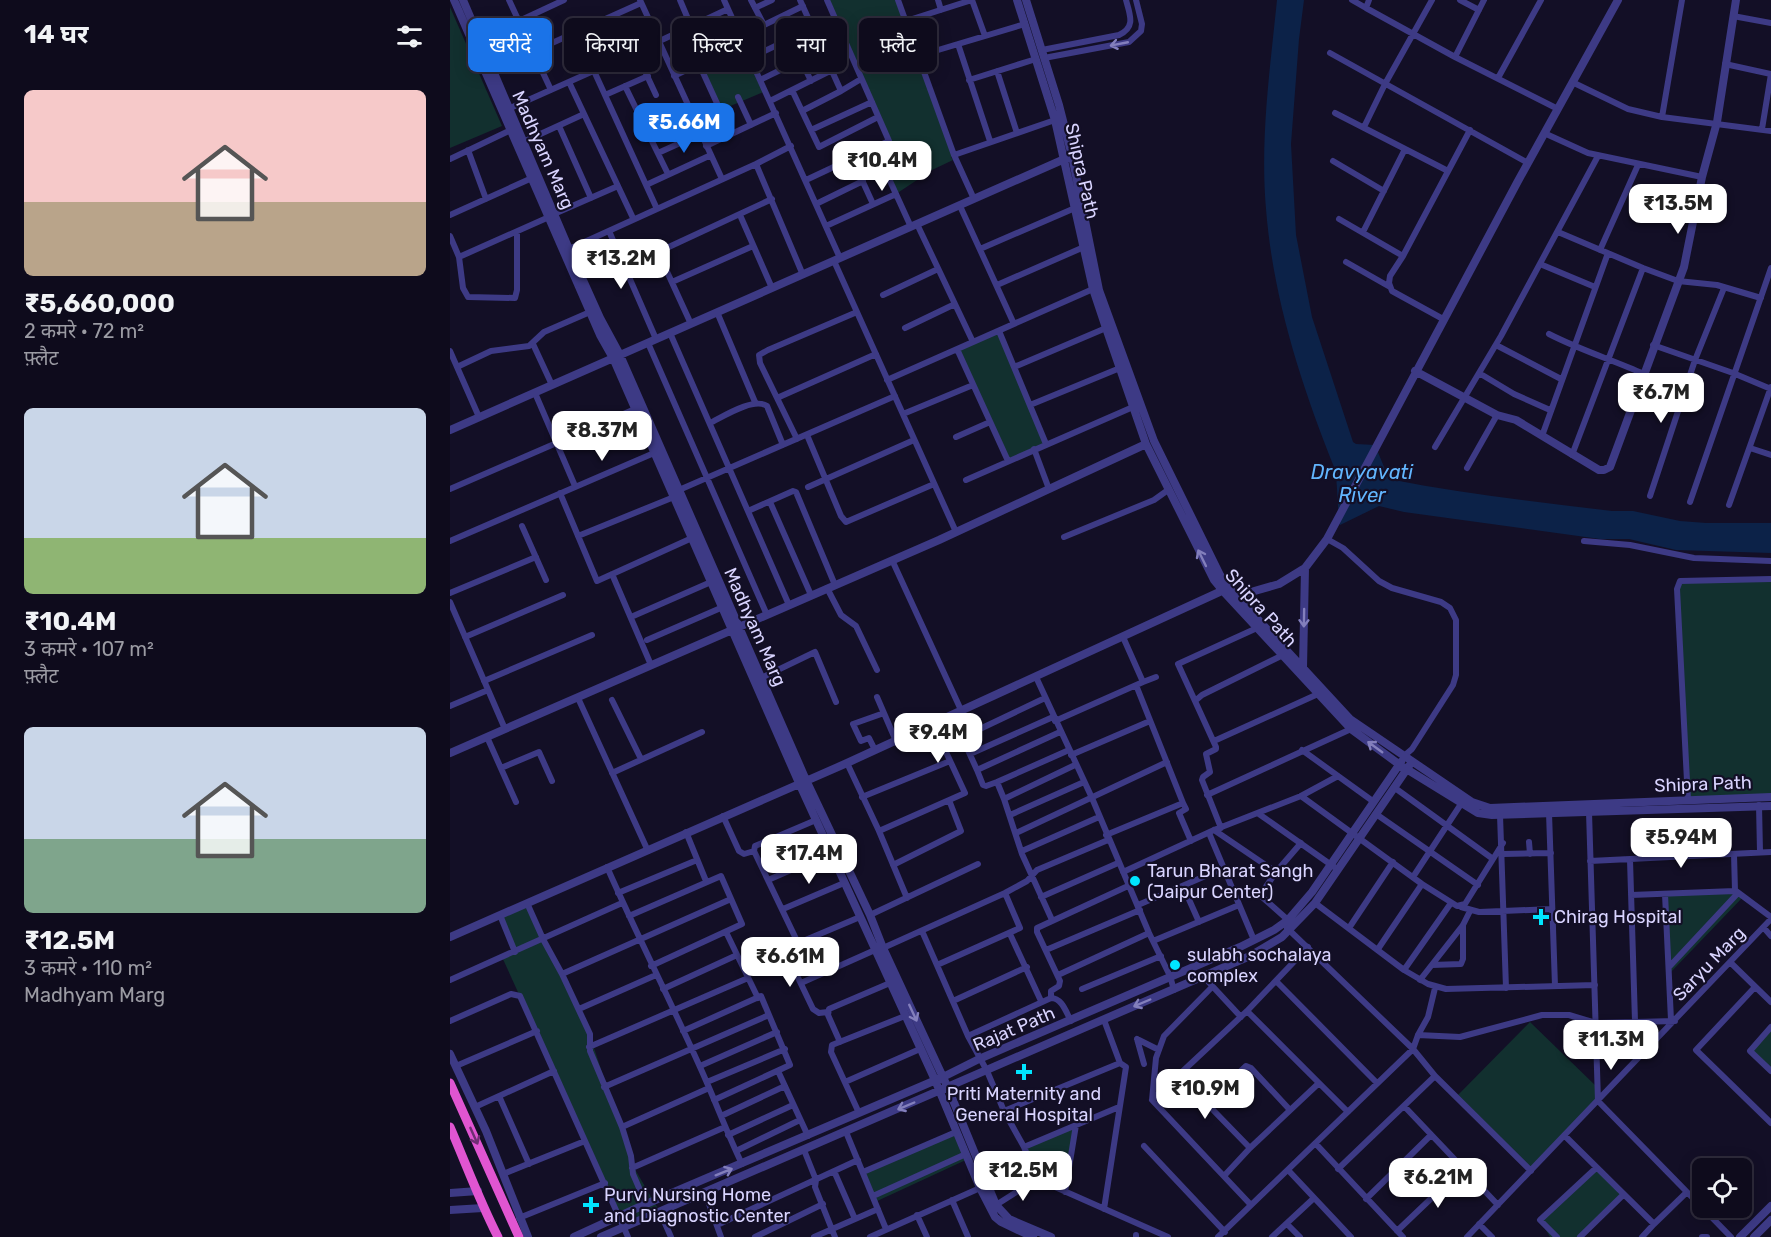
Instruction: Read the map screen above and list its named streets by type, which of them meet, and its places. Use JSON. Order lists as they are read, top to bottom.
{
  "streets": {
    "street": [
      "Madhyam Marg",
      "Shipra Path",
      "Saryu Marg",
      "Rajat Path"
    ]
  },
  "crossings": [
    ["Madhyam Marg", "Rajat Path"],
    ["Shipra Path", "Rajat Path"]
  ],
  "water": ["Dravyavati River"],
  "places": {
    "other": ["Tarun Bharat Sangh (Jaipur Center)", "sulabh sochalaya complex"],
    "health": ["Chirag Hospital", "Priti Maternity and General Hospital", "Purvi Nursing Home and Diagnostic Center"]
  },
  "page": {
    "heading": "14 घर",
    "chip": [
      "खरीदें",
      "किराया",
      "फ़िल्टर",
      "नया",
      "फ़्लैट"
    ],
    "list": [
      {
        "name": "₹5,660,000",
        "note": "2 कमरे · 72 m² · फ़्लैट"
      },
      {
        "name": "₹10.4M",
        "note": "3 कमरे · 107 m² · फ़्लैट"
      },
      {
        "name": "₹12.5M",
        "note": "3 कमरे · 110 m² · Madhyam Marg"
      }
    ],
    "price": [
      "₹5.66M",
      "₹10.4M",
      "₹13.5M",
      "₹13.2M",
      "₹6.7M",
      "₹8.37M",
      "₹9.4M",
      "₹5.94M",
      "₹17.4M",
      "₹6.61M",
      "₹11.3M",
      "₹10.9M",
      "₹12.5M",
      "₹6.21M"
    ]
  }
}
